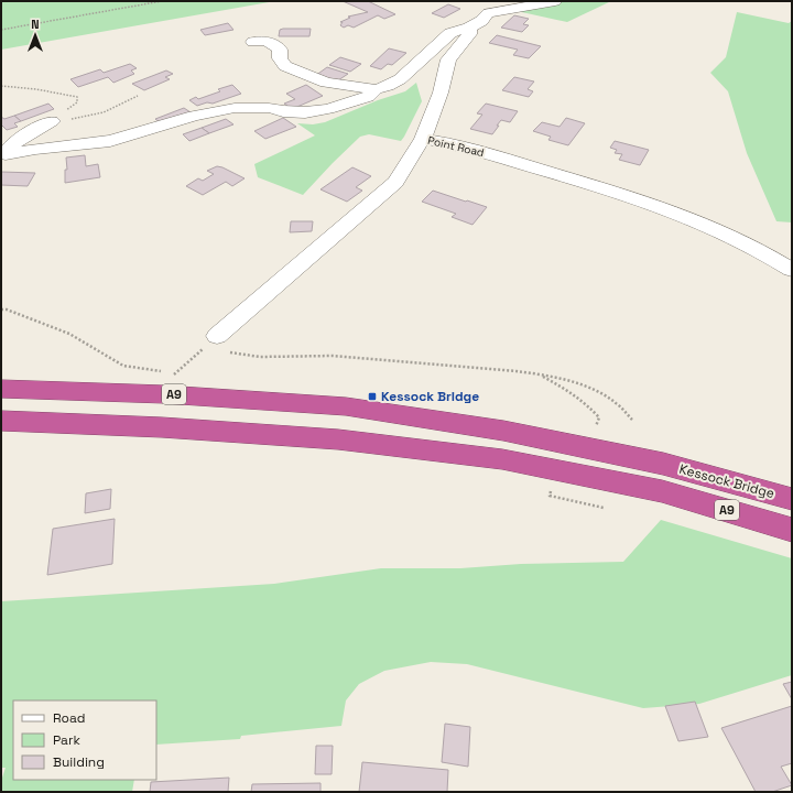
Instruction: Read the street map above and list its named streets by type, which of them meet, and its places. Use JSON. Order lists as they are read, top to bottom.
{
  "streets": {
    "highway": ["A9", "Kessock Bridge"],
    "street": ["Point Road"]
  },
  "places": {
    "transit": ["Kessock Bridge"]
  },
  "legend": ["Road", "Park", "Building"],
  "north": "top"
}
